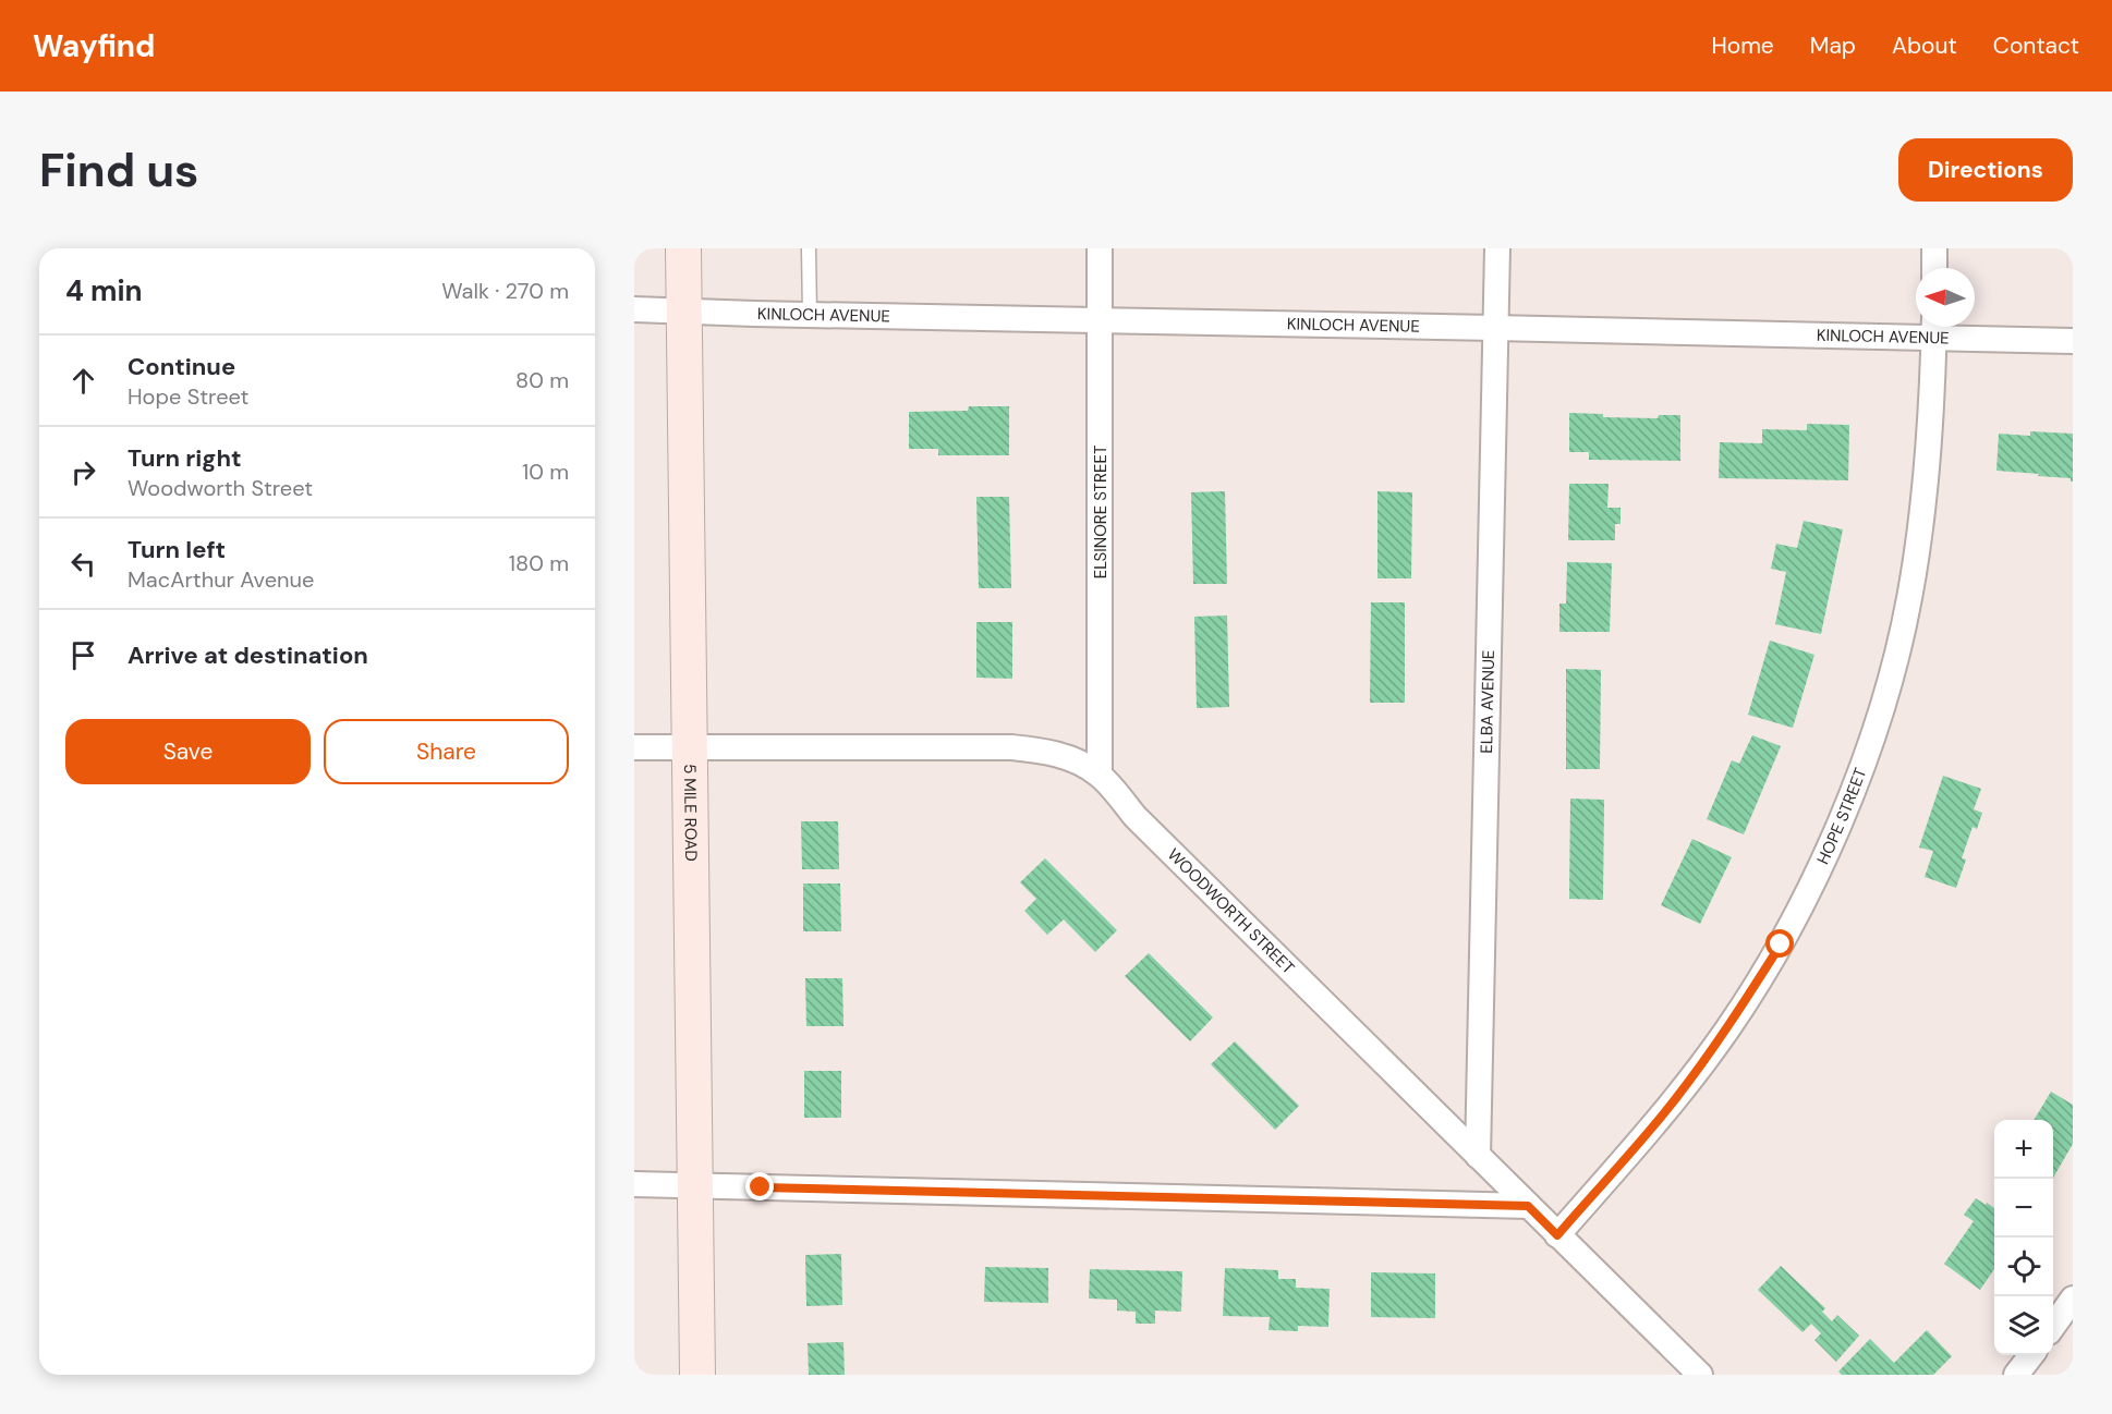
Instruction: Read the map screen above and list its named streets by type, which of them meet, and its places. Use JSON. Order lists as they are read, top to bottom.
{
  "streets": {
    "main road": ["5 MILE ROAD"],
    "street": [
      "KINLOCH AVENUE",
      "ELSINORE STREET",
      "ELBA AVENUE",
      "HOPE STREET",
      "WOODWORTH STREET"
    ]
  },
  "crossings": [
    ["KINLOCH AVENUE", "ELSINORE STREET"],
    ["KINLOCH AVENUE", "ELBA AVENUE"],
    ["KINLOCH AVENUE", "5 MILE ROAD"],
    ["KINLOCH AVENUE", "HOPE STREET"],
    ["ELSINORE STREET", "WOODWORTH STREET"],
    ["ELBA AVENUE", "WOODWORTH STREET"],
    ["5 MILE ROAD", "WOODWORTH STREET"],
    ["HOPE STREET", "WOODWORTH STREET"]
  ],
  "north": "left",
  "page": {
    "header": "Wayfind",
    "nav": [
      "Home",
      "Map",
      "About",
      "Contact"
    ],
    "buttons": [
      "Directions",
      ["Save", "Share"]
    ],
    "title": "Find us",
    "heading": ["4 min", "Walk · 270 m"],
    "list": [
      ["Continue", "Hope Street", "80 m"],
      ["Turn right", "Woodworth Street", "10 m"],
      ["Turn left", "MacArthur Avenue", "180 m"],
      "Arrive at destination"
    ],
    "map_buttons": ["+", "−"]
  }
}
